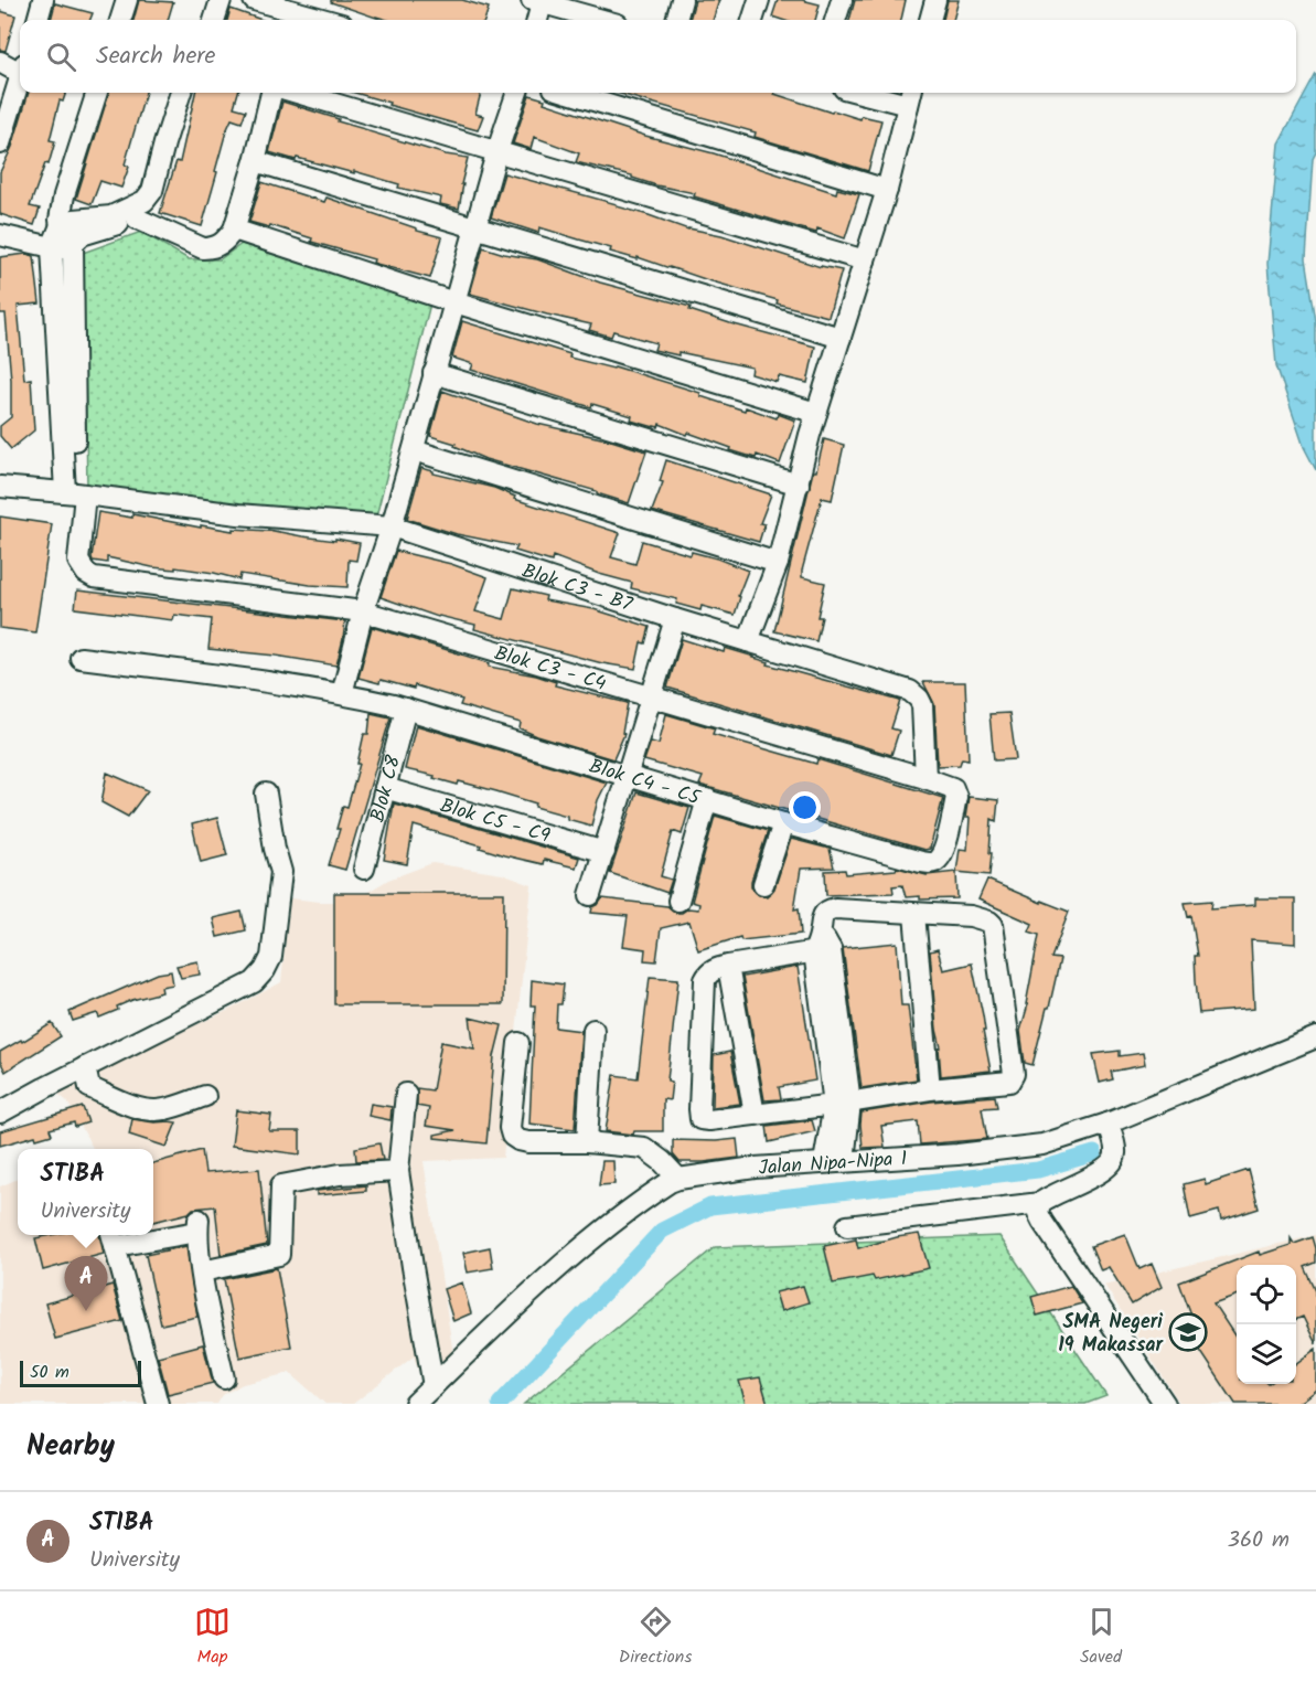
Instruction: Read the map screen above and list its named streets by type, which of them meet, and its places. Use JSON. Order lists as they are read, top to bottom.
{
  "streets": {
    "street": [
      "Blok C3 - B7",
      "Blok C3 - C4",
      "Blok C4 - C5",
      "Blok C8",
      "Blok C5 - C9",
      "Jalan Nipa-Nipa 1"
    ]
  },
  "crossings": [
    ["Blok C3 - B7", "Blok C3 - C4"],
    ["Blok C3 - C4", "Blok C4 - C5"],
    ["Blok C4 - C5", "Blok C8"],
    ["Blok C8", "Blok C5 - C9"]
  ],
  "places": {
    "school or university": ["SMA Negeri 19 Makassar"]
  },
  "scale_bar": "50 m",
  "page": {
    "search": "Search here",
    "popup": ["STIBA", "University"],
    "pins": "A",
    "scale": "50 m",
    "heading": "Nearby",
    "list": [
      {
        "mark": "A",
        "name": "STIBA",
        "note": "University",
        "value": "360 m"
      }
    ],
    "nav": ["Map", "Directions", "Saved"]
  }
}
